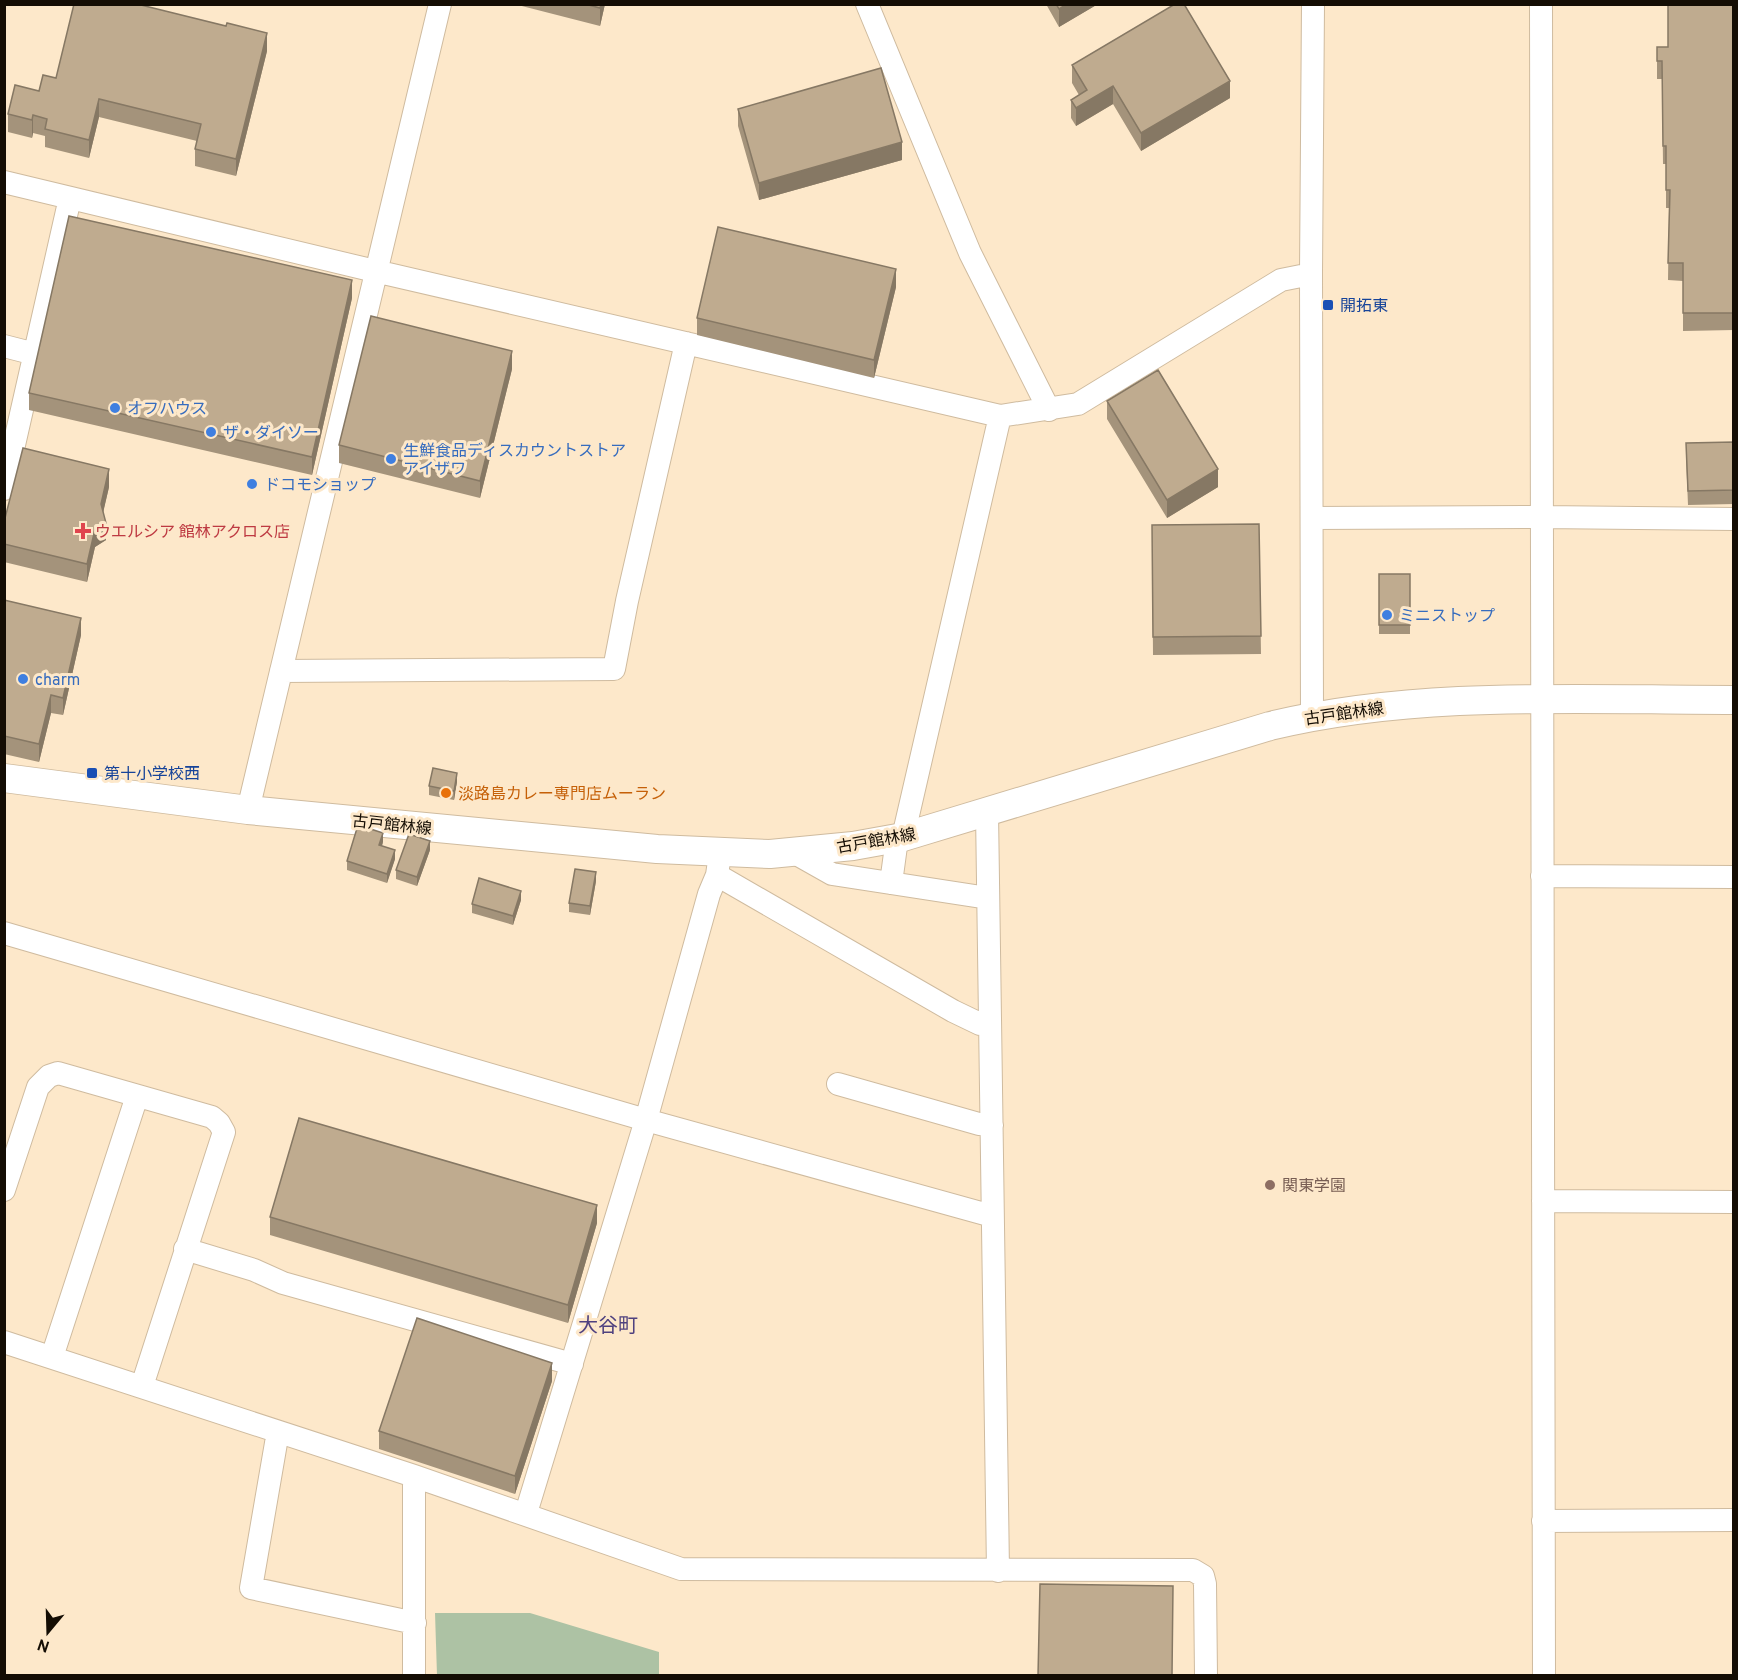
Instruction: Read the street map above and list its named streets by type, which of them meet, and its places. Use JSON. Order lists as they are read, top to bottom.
{
  "streets": {
    "main road": ["古戸館林線"]
  },
  "districts": ["大谷町"],
  "places": {
    "transit": ["開拓東", "第十小学校西"],
    "other": [
      "オフハウス",
      "ザ・ダイソー",
      "生鮮食品ディスカウントストア アイザワ",
      "ドコモショップ",
      "ミニストップ",
      "charm",
      "淡路島カレー専門店ムーラン",
      "関東学園"
    ],
    "health": ["ウエルシア 館林アクロス店"]
  },
  "north": "bottom"
}
